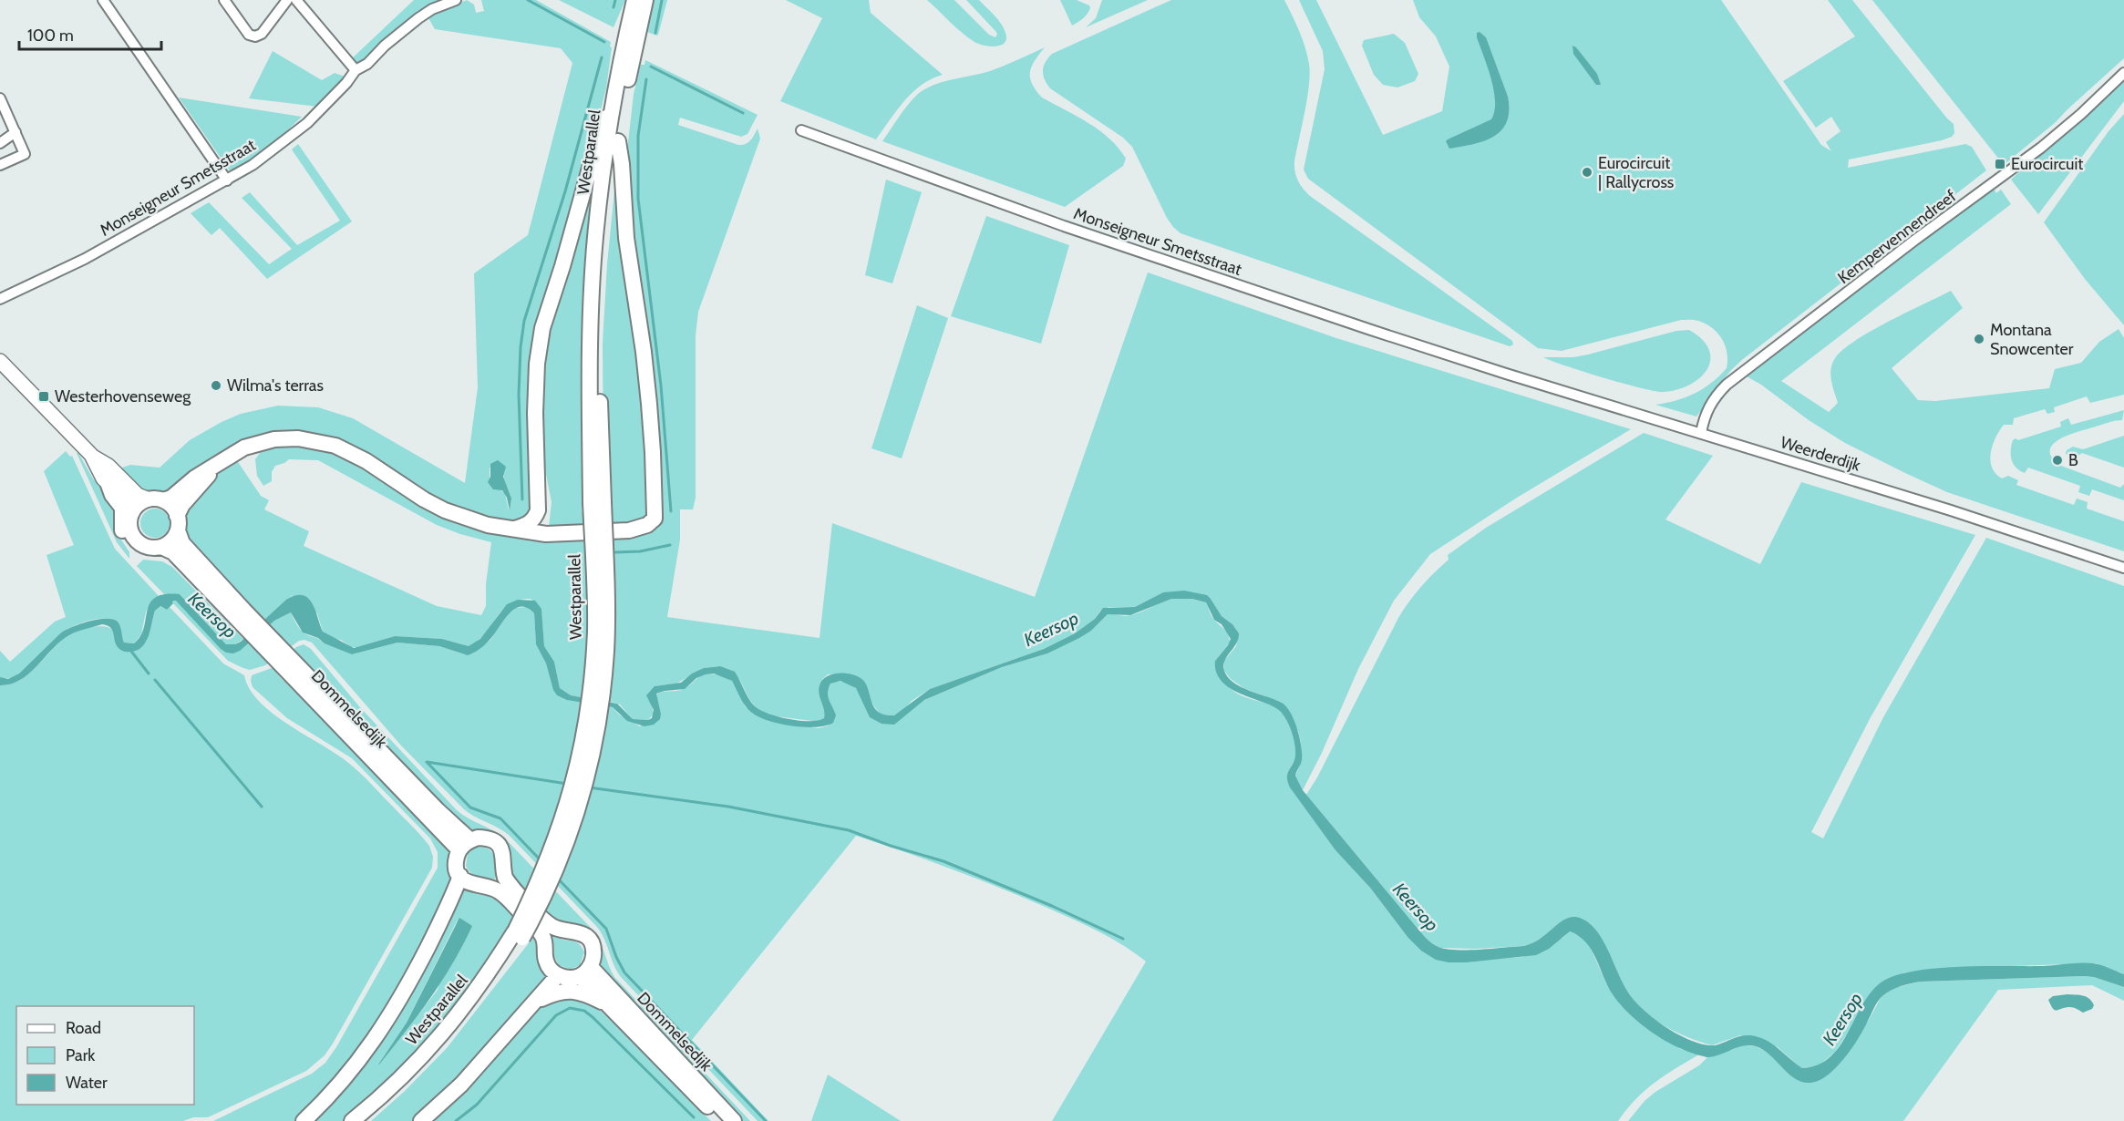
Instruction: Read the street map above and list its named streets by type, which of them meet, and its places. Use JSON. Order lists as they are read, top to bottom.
{
  "streets": {
    "main road": ["Westparallel", "Dommelsedijk"],
    "street": ["Monseigneur Smetsstraat", "Kempervennendreef", "Weerderdijk"]
  },
  "crossings": [
    ["Monseigneur Smetsstraat", "Weerderdijk"],
    ["Kempervennendreef", "Weerderdijk"]
  ],
  "water": ["Keersop"],
  "places": {
    "transit": ["Eurocircuit", "Westerhovenseweg"],
    "other": [
      "Eurocircuit | Rallycross",
      "Montana Snowcenter",
      "Wilma's terras",
      "B"
    ]
  },
  "legend": ["Road", "Park", "Water"],
  "scale_bar": "100 m"
}
